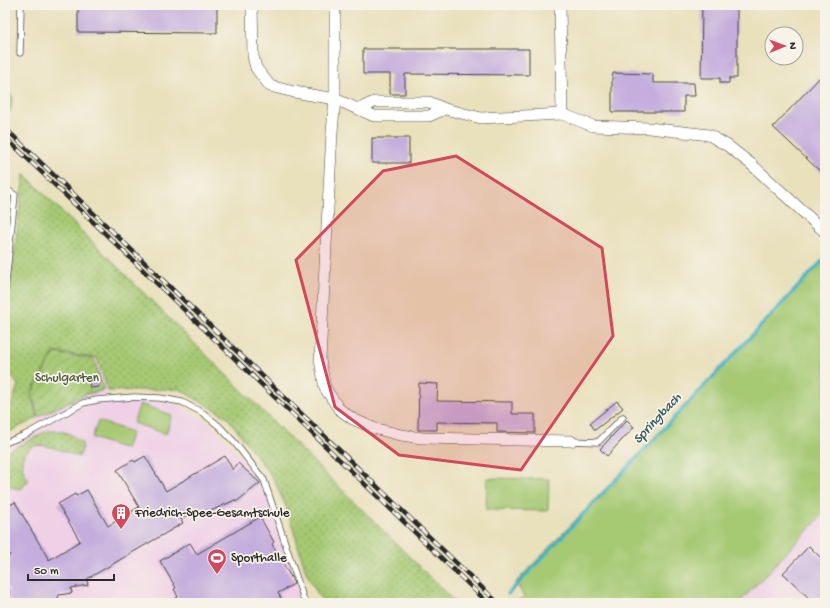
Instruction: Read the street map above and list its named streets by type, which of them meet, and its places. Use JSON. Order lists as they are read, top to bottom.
{
  "water": ["Springbach"],
  "parks": ["Schulgarten"],
  "places": {
    "building": ["Friedrich-Spee-Gesamtschule"],
    "sports": ["Sporthalle"]
  },
  "scale_bar": "50 m",
  "north": "right"
}
